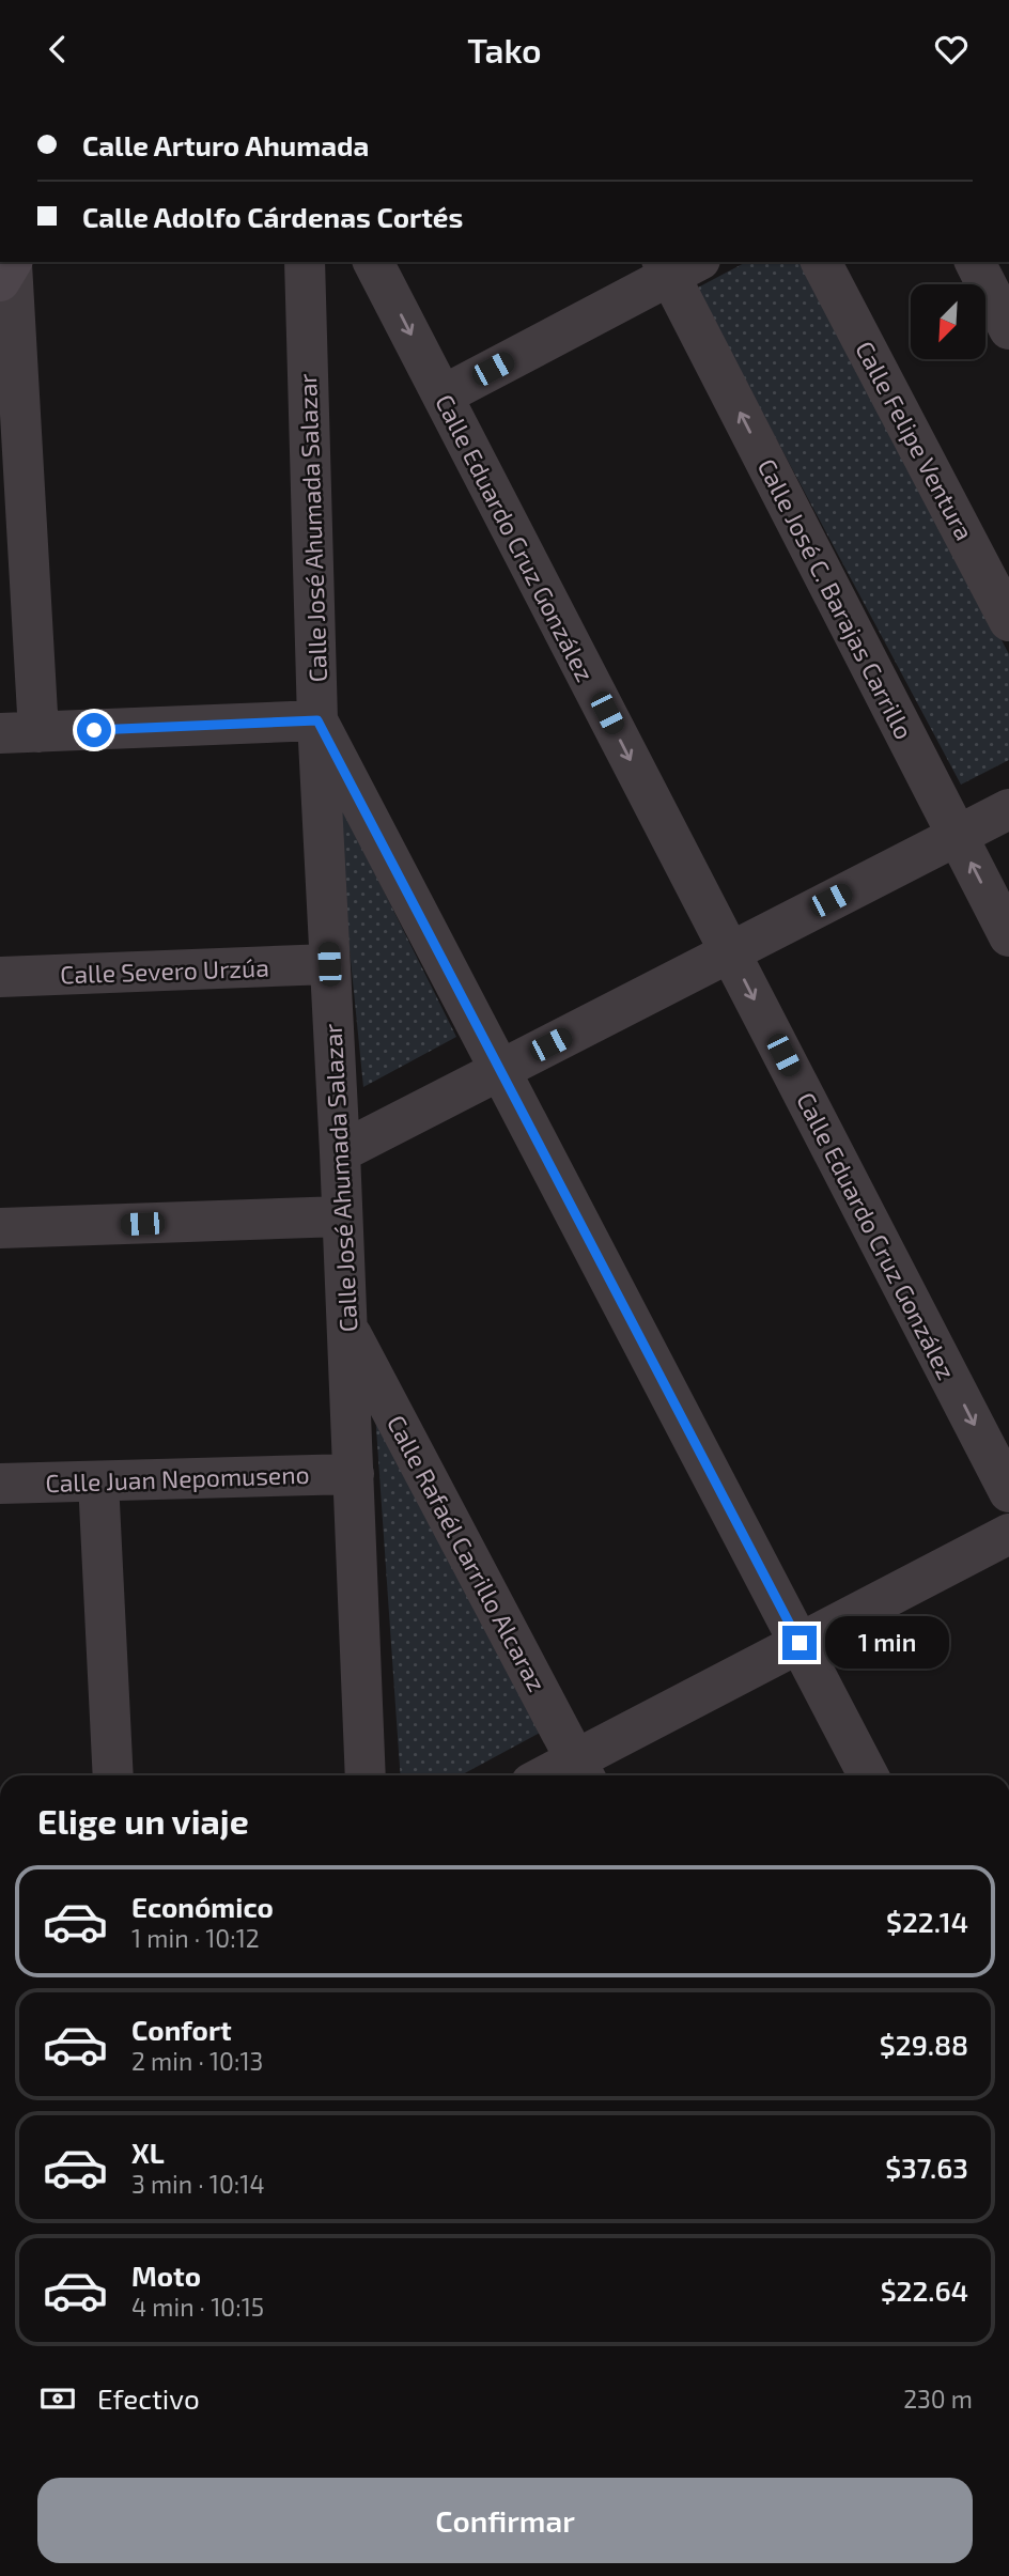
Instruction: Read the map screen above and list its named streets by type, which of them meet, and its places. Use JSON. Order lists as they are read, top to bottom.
{
  "streets": {
    "street": [
      "Calle Felipe Ventura",
      "Calle José Ahumada Salazar",
      "Calle Eduardo Cruz González",
      "Calle José C. Barajas Carrillo",
      "Calle Severo Urzúa",
      "Calle Juan Nepomuseno",
      "Calle Rafaél Carrillo Alcaraz"
    ]
  },
  "crossings": [
    ["Calle José Ahumada Salazar", "Calle Severo Urzúa"],
    ["Calle José Ahumada Salazar", "Calle Juan Nepomuseno"],
    ["Calle José Ahumada Salazar", "Calle Rafaél Carrillo Alcaraz"]
  ],
  "one_way": ["Calle José C. Barajas Carrillo"],
  "north": "bottom left",
  "page": {
    "header": "Tako",
    "banner": ["Calle Arturo Ahumada", "Calle Adolfo Cárdenas Cortés"],
    "bubble": "1 min",
    "heading": "Elige un viaje",
    "list": [
      {
        "name": "Económico",
        "note": "1 min · 10:12",
        "value": "$22.14"
      },
      {
        "name": "Confort",
        "note": "2 min · 10:13",
        "value": "$29.88"
      },
      {
        "name": "XL",
        "note": "3 min · 10:14",
        "value": "$37.63"
      },
      {
        "name": "Moto",
        "note": "4 min · 10:15",
        "value": "$22.64"
      }
    ],
    "pay": ["Efectivo", "230 m"],
    "buttons": "Confirmar"
  }
}
